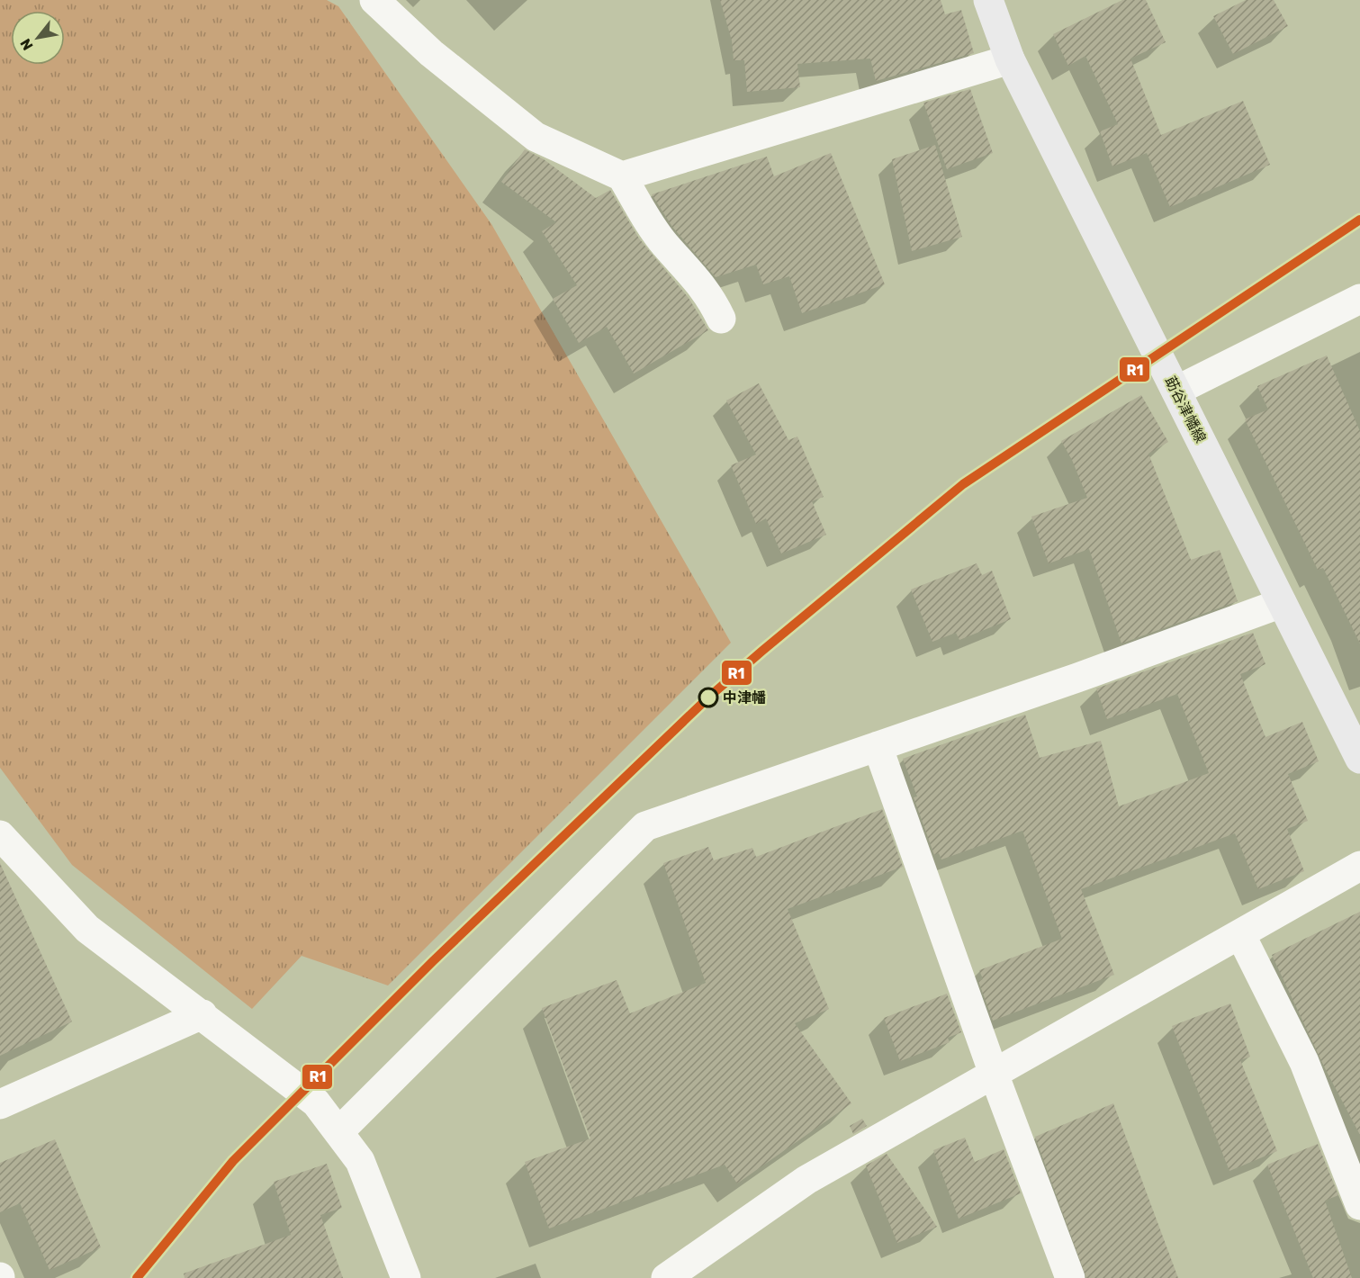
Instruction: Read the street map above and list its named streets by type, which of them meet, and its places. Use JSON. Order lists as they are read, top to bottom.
{
  "streets": {
    "main road": ["莇谷津幡線"]
  },
  "places": ["中津幡"],
  "lines": ["transit line R1"],
  "north": "bottom left"
}
